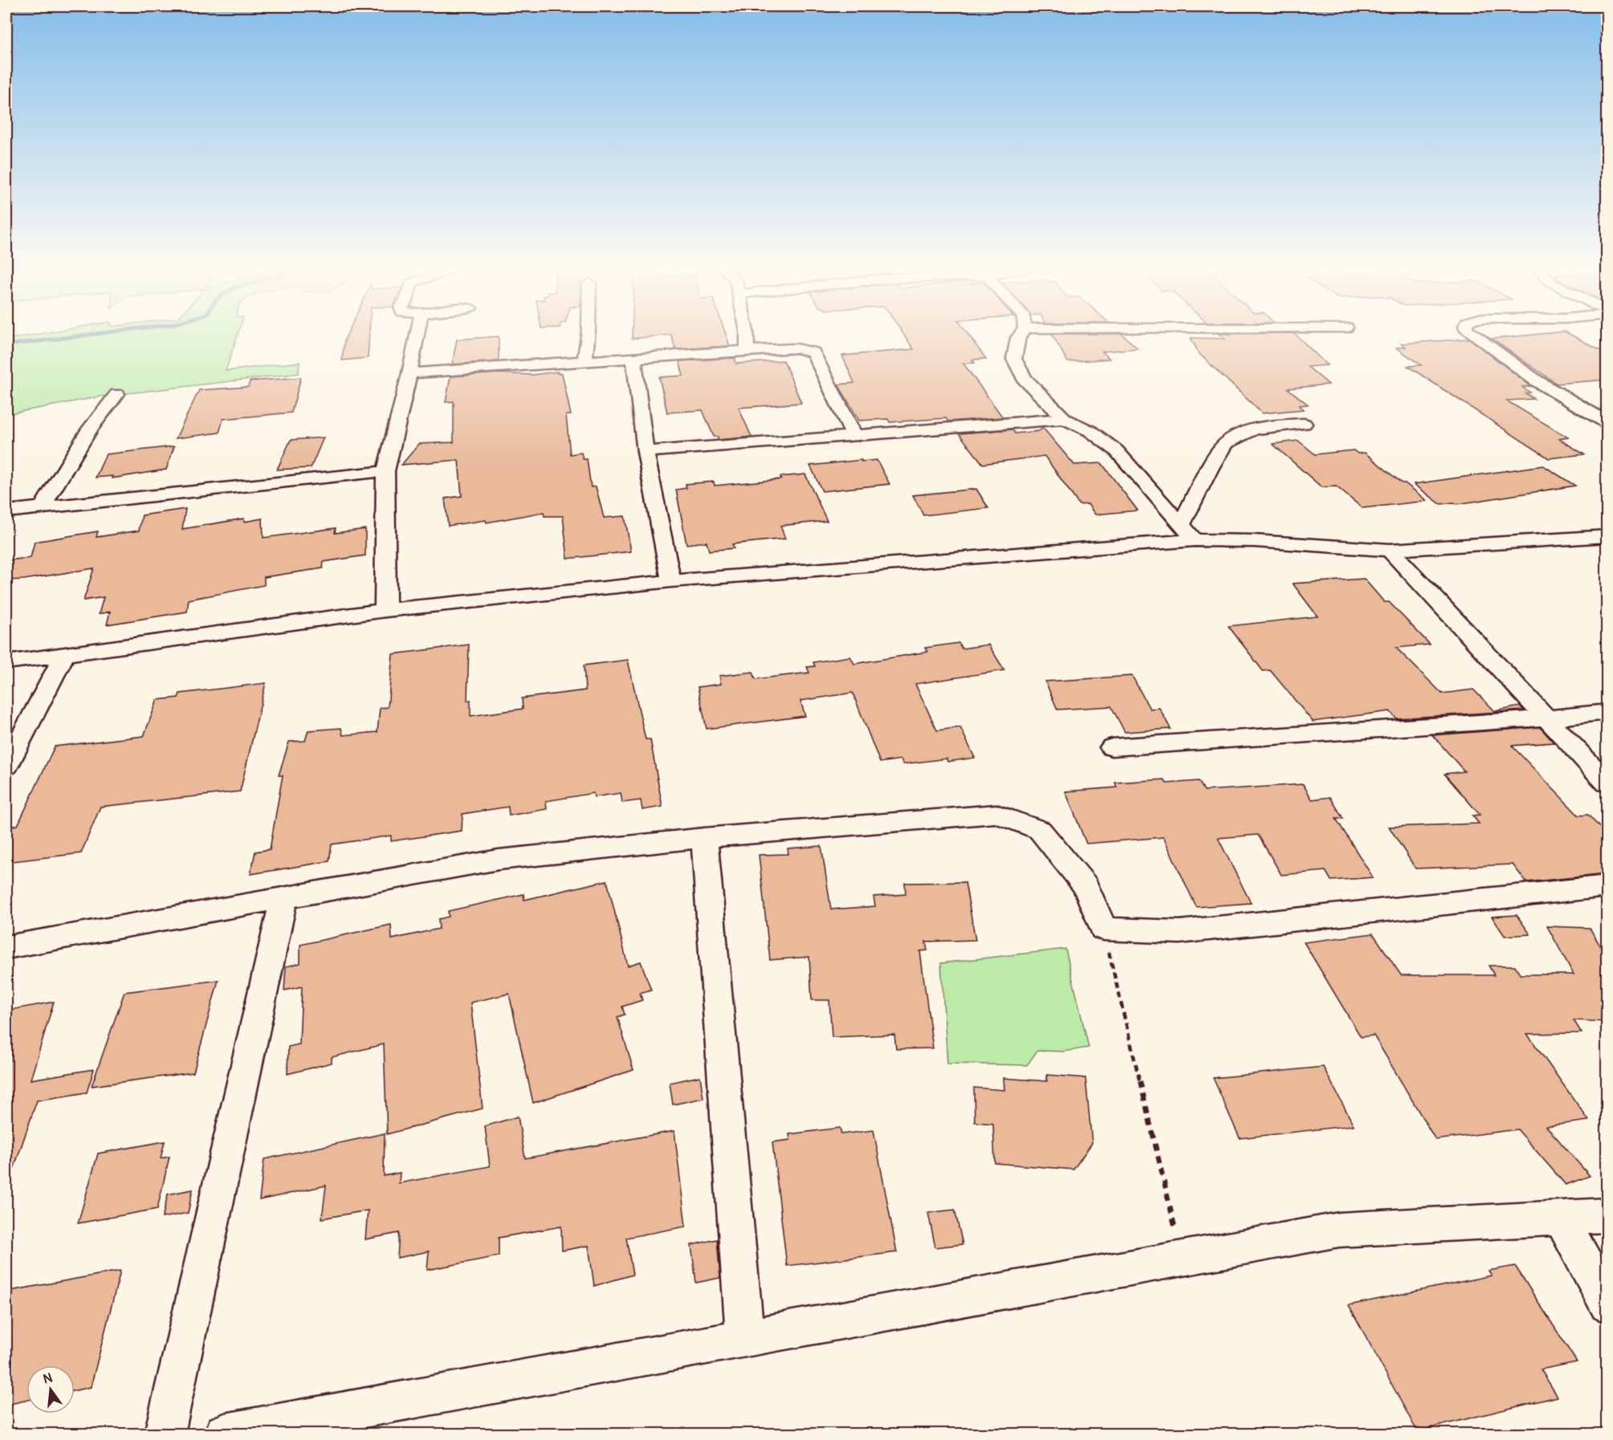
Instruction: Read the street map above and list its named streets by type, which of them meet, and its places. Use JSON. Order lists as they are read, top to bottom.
{
  "north": "top"
}
